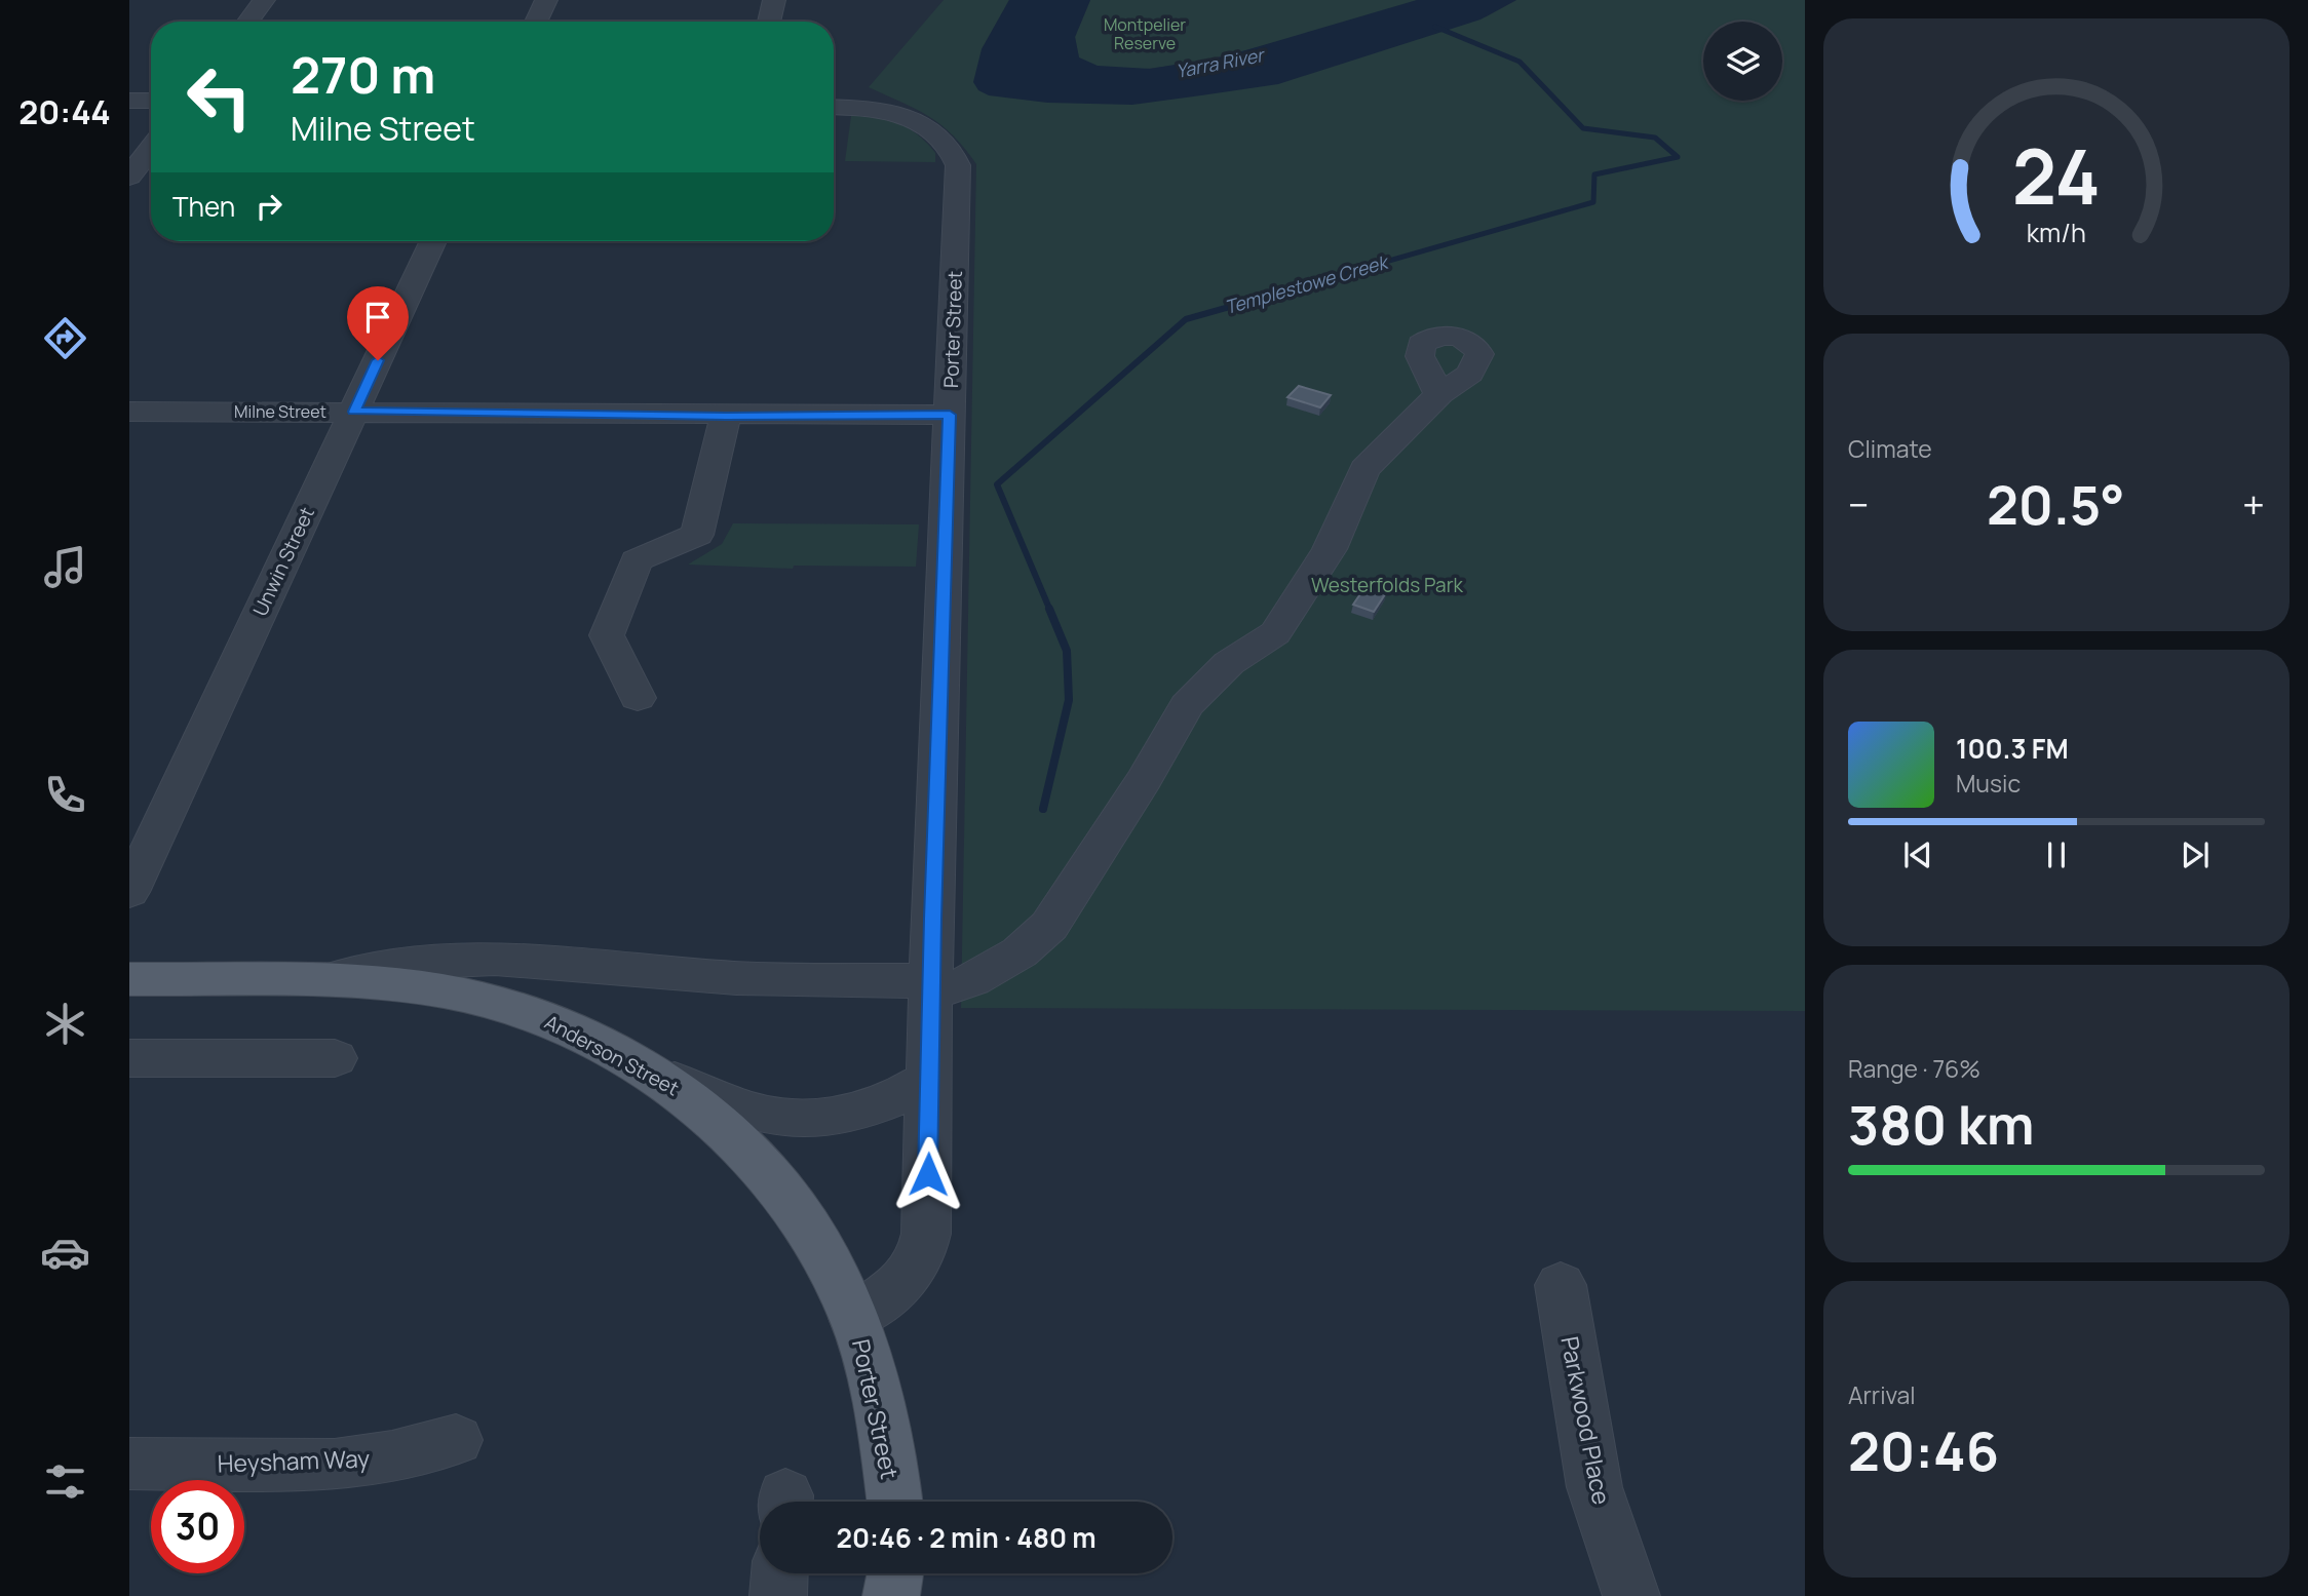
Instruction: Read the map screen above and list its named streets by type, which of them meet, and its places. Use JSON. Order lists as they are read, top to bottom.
{
  "streets": {
    "main road": ["Porter Street", "Anderson Street"],
    "street": [
      "Milne Street",
      "Unwin Street",
      "Parkwood Place",
      "Heysham Way"
    ]
  },
  "crossings": [
    ["Porter Street", "Milne Street"],
    ["Porter Street", "Anderson Street"],
    ["Milne Street", "Unwin Street"]
  ],
  "water": ["Yarra River", "Templestowe Creek"],
  "parks": ["Montpelier Reserve", "Westerfolds Park"],
  "page": {
    "tabs": "20:44",
    "turn": ["270 m", "Milne Street"],
    "then": "Then",
    "tile": [
      "Climate",
      ["Range · 76%", "380 km"],
      ["Arrival", "20:46"]
    ],
    "heat": ["−", "20.5°", "+"],
    "song": ["100.3 FM", "Music"],
    "limit": "30",
    "trip": "20:46 · 2 min · 480 m",
    "gauge": ["24", "km/h"]
  }
}
